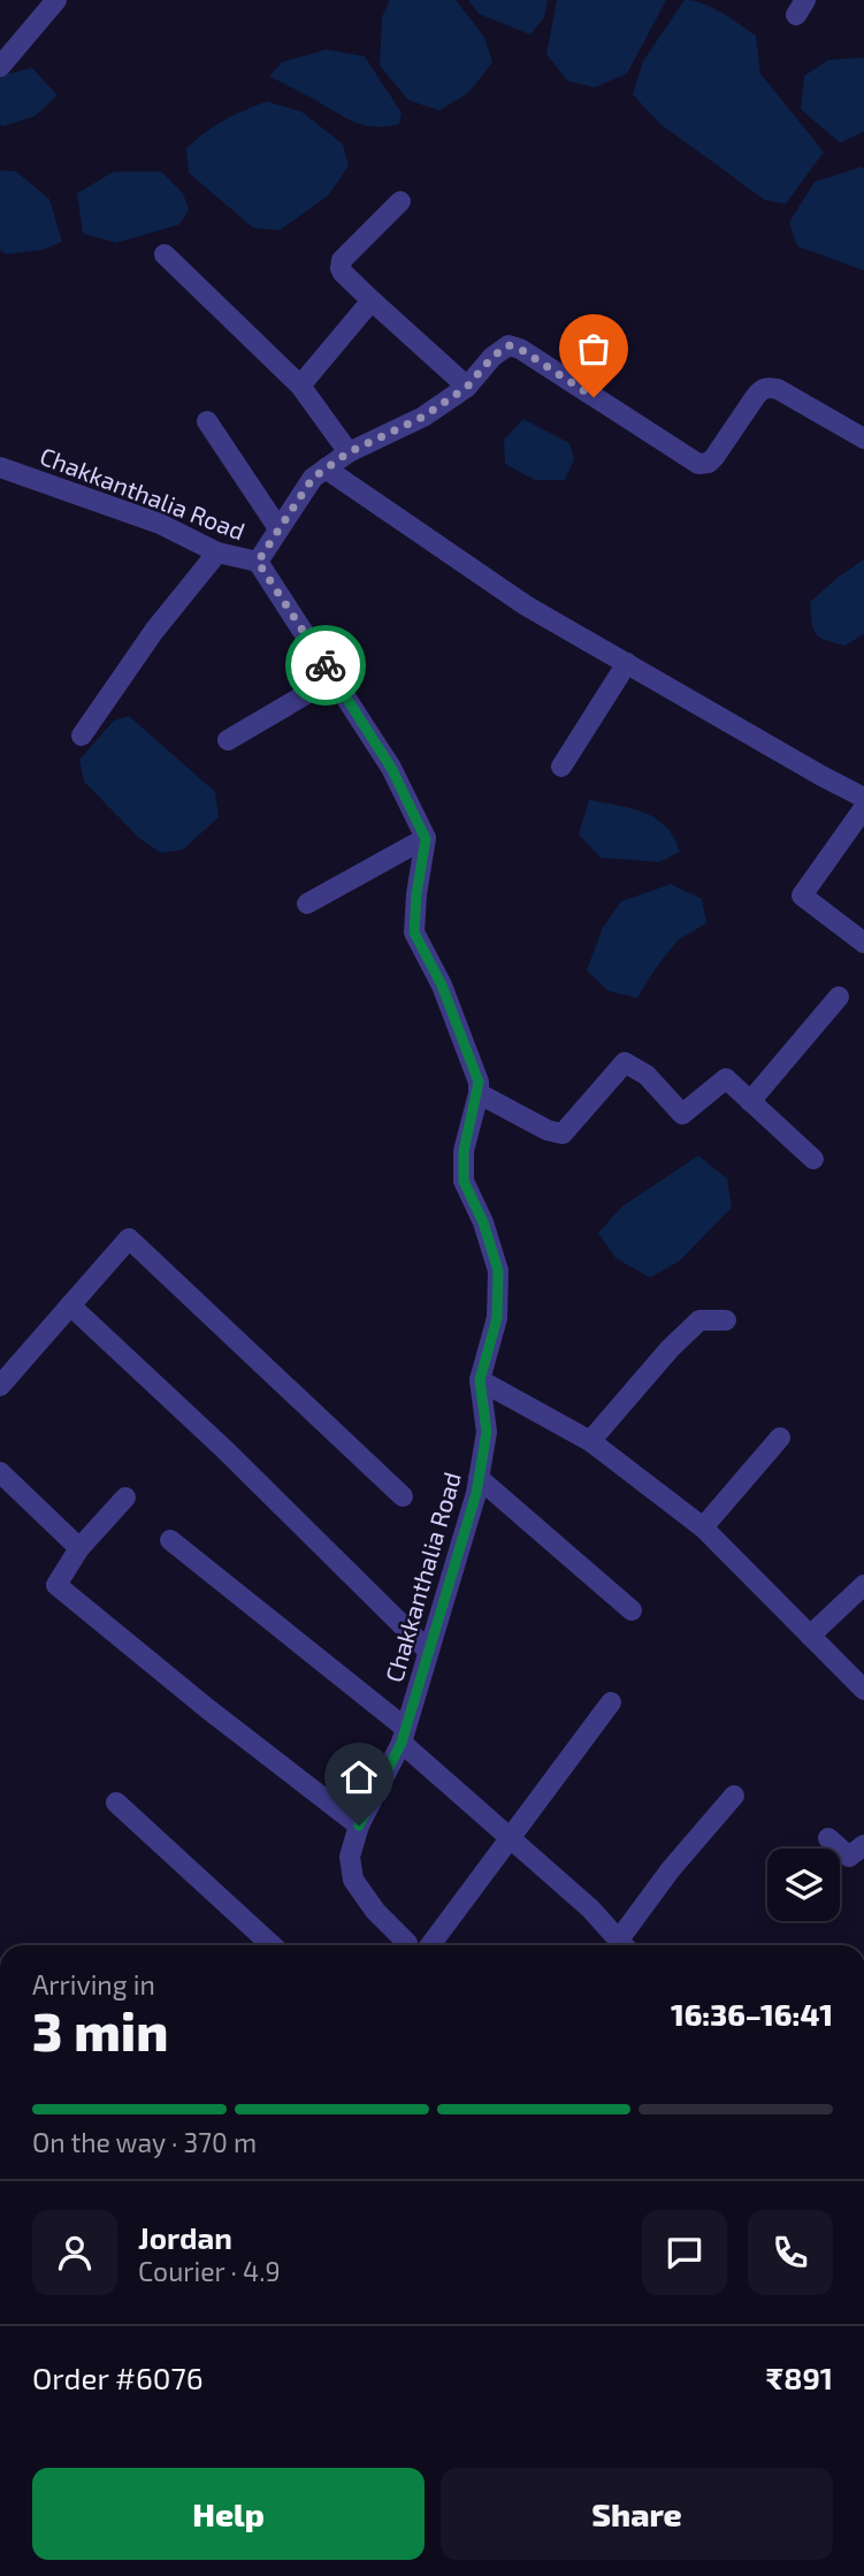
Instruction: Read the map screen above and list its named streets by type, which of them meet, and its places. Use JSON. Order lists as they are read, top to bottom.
{
  "streets": {
    "street": ["Chakkanthalia Road"]
  },
  "page": {
    "heading": ["3 min", "Arriving in", "16:36–16:41"],
    "panel": [
      "Jordan",
      "Courier · 4.9",
      "Order #6076",
      "₹891"
    ],
    "bar": "On the way · 370 m",
    "buttons": ["Help", "Share"]
  }
}
